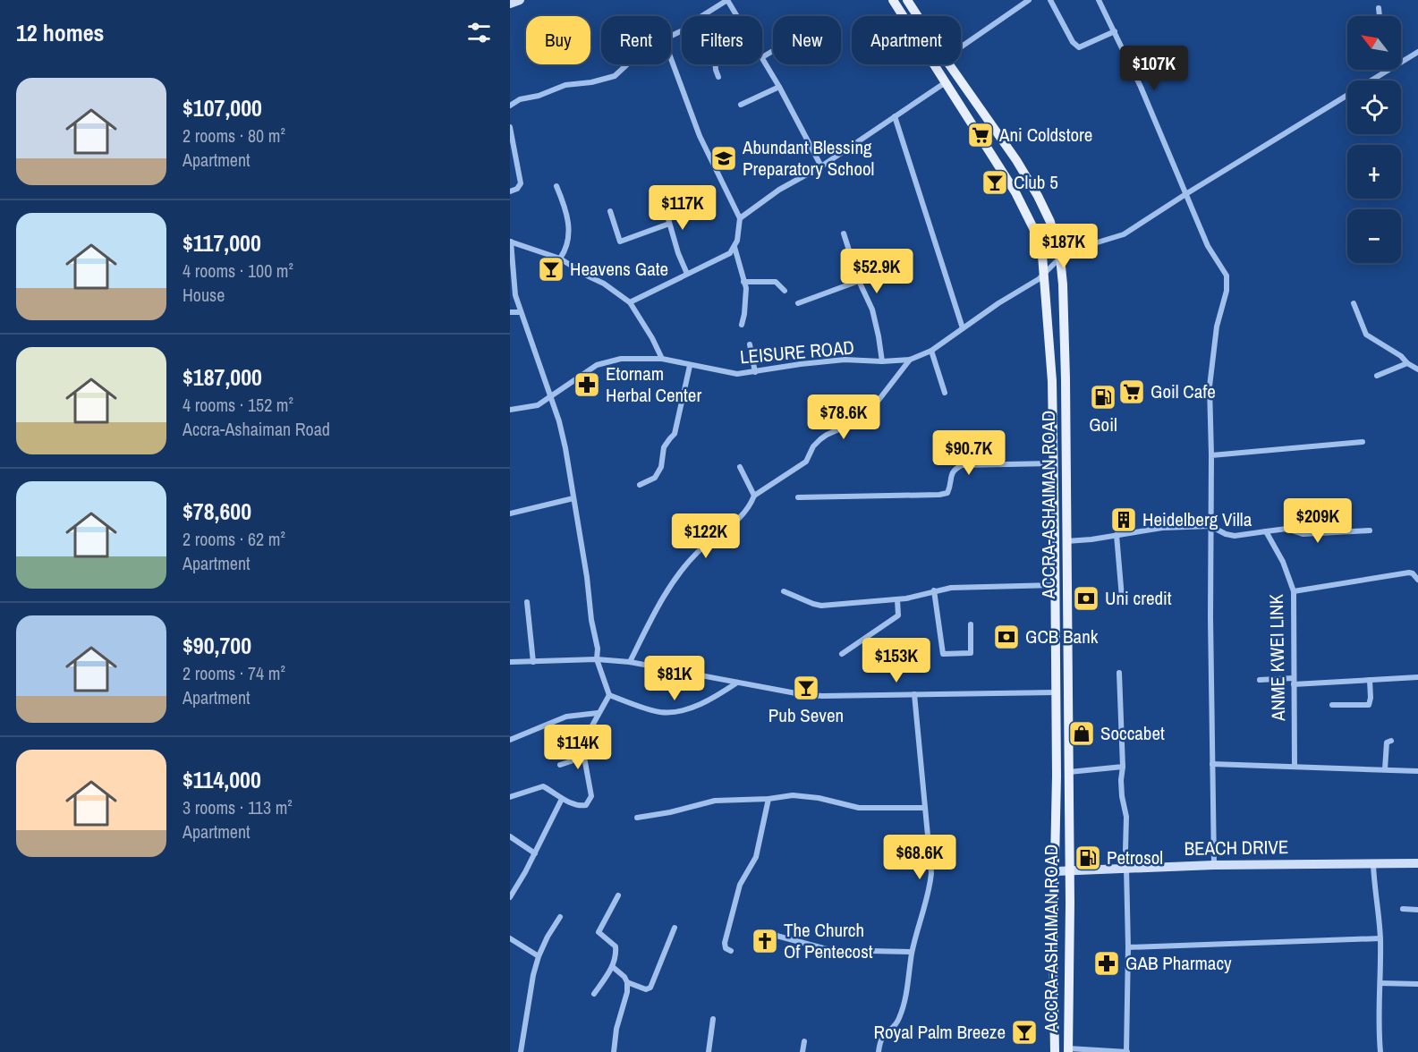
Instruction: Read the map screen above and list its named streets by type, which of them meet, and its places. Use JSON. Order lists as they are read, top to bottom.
{
  "streets": {
    "main road": ["ACCRA-ASHAIMAN ROAD"],
    "street": ["LEISURE ROAD", "ANME KWEI LINK", "BEACH DRIVE"]
  },
  "crossings": [
    ["LEISURE ROAD", "ACCRA-ASHAIMAN ROAD"],
    ["ACCRA-ASHAIMAN ROAD", "BEACH DRIVE"]
  ],
  "places": {
    "supermarket": ["Ani Coldstore", "Goil Cafe"],
    "school or university": ["Abundant Blessing Preparatory School"],
    "bar": [
      "Club 5",
      "Heavens Gate",
      "Pub Seven",
      "Royal Palm Breeze"
    ],
    "pharmacy": ["Etornam Herbal Center", "GAB Pharmacy"],
    "fuel station": ["Goil", "Petrosol"],
    "building": ["Heidelberg Villa"],
    "bank": ["Uni credit", "GCB Bank"],
    "shop": ["Soccabet"],
    "church": ["The Church Of Pentecost"]
  },
  "north": "top left",
  "page": {
    "heading": "12 homes",
    "map_buttons": ["+", "−"],
    "chip": [
      "Buy",
      "Rent",
      "Filters",
      "New",
      "Apartment"
    ],
    "price": [
      "$107K",
      "$117K",
      "$187K",
      "$52.9K",
      "$78.6K",
      "$90.7K",
      "$209K",
      "$122K",
      "$153K",
      "$81K",
      "$114K",
      "$68.6K"
    ],
    "list": [
      {
        "name": "$107,000",
        "note": "2 rooms · 80 m² · Apartment"
      },
      {
        "name": "$117,000",
        "note": "4 rooms · 100 m² · House"
      },
      {
        "name": "$187,000",
        "note": "4 rooms · 152 m² · Accra-Ashaiman Road"
      },
      {
        "name": "$78,600",
        "note": "2 rooms · 62 m² · Apartment"
      },
      {
        "name": "$90,700",
        "note": "2 rooms · 74 m² · Apartment"
      },
      {
        "name": "$114,000",
        "note": "3 rooms · 113 m² · Apartment"
      }
    ]
  }
}
